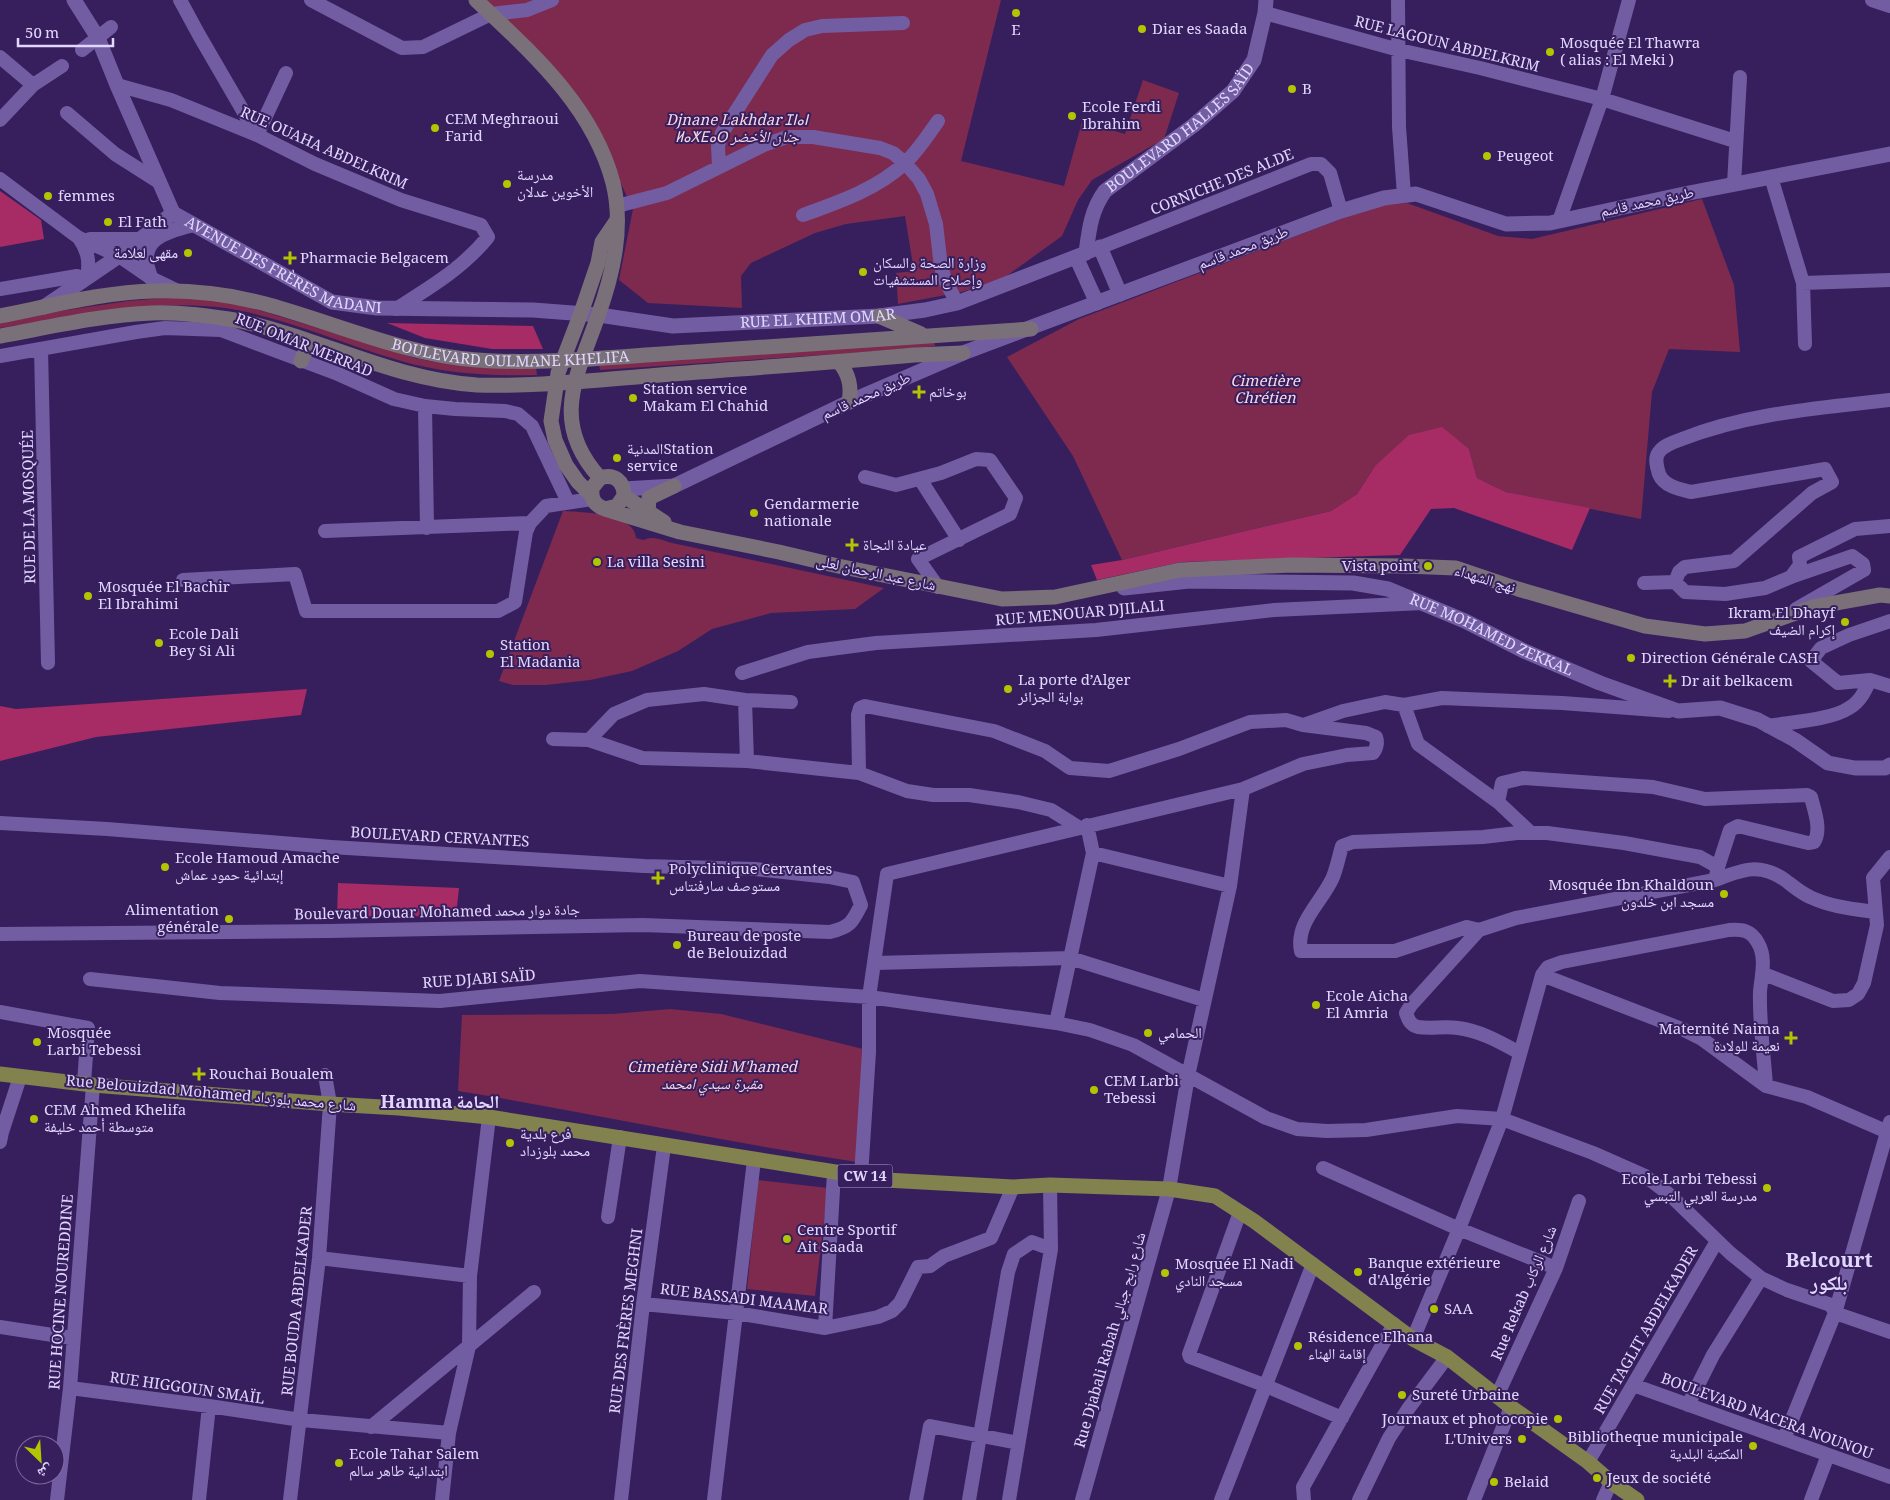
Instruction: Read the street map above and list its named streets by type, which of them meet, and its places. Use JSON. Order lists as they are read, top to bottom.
{
  "streets": {
    "main road": [
      "BOULEVARD OULMANE KHELIFA",
      "شارع عبد الرحمان لعلى",
      "نهج الشهداء",
      "Rue Belouizdad Mohamed شارع محمد بلوزداد",
      "CW 14"
    ],
    "street": [
      "RUE LAGOUN ABDELKRIM",
      "BOULEVARD HALLES SAÏD",
      "RUE OUAHA ABDELKRIM",
      "CORNICHE DES ALDE",
      "طريق محمد قاسم",
      "AVENUE DES FRÈRES MADANI",
      "RUE EL KHIEM OMAR",
      "RUE OMAR MERRAD",
      "RUE DE LA MOSQUÉE",
      "RUE MENOUAR DJILALI",
      "RUE MOHAMED ZEKKAL",
      "BOULEVARD CERVANTES",
      "Boulevard Douar Mohamed جادة دوار محمد",
      "RUE DJABI SAÏD",
      "RUE HOCINE NOUREDDINE",
      "Rue Rekab شارع الركاب",
      "RUE BASSADI MAAMAR",
      "RUE BOUDA ABDELKADER",
      "RUE DES FRÈRES MEGHNI",
      "RUE TAGLIT ABDELKADER",
      "Rue Djabali Rabah شارع رابح جبالي",
      "RUE HIGGOUN SMAÏL",
      "BOULEVARD NACERA NOUNOU"
    ]
  },
  "crossings": [
    ["RUE LAGOUN ABDELKRIM", "BOULEVARD HALLES SAÏD"],
    ["BOULEVARD HALLES SAÏD", "CORNICHE DES ALDE"],
    ["BOULEVARD HALLES SAÏD", "RUE EL KHIEM OMAR"],
    ["RUE OUAHA ABDELKRIM", "AVENUE DES FRÈRES MADANI"],
    ["CORNICHE DES ALDE", "طريق محمد قاسم"],
    ["CORNICHE DES ALDE", "RUE EL KHIEM OMAR"],
    ["طريق محمد قاسم", "BOULEVARD OULMANE KHELIFA"],
    ["طريق محمد قاسم", "شارع عبد الرحمان لعلى"],
    ["AVENUE DES FRÈRES MADANI", "RUE EL KHIEM OMAR"],
    ["RUE OMAR MERRAD", "RUE DE LA MOSQUÉE"],
    ["شارع عبد الرحمان لعلى", "نهج الشهداء"],
    ["شارع عبد الرحمان لعلى", "RUE MOHAMED ZEKKAL"],
    ["نهج الشهداء", "RUE MOHAMED ZEKKAL"],
    ["RUE MENOUAR DJILALI", "RUE MOHAMED ZEKKAL"],
    ["BOULEVARD CERVANTES", "Boulevard Douar Mohamed جادة دوار محمد"],
    ["RUE DJABI SAÏD", "RUE TAGLIT ABDELKADER"],
    ["RUE DJABI SAÏD", "Rue Djabali Rabah شارع رابح جبالي"],
    ["Rue Belouizdad Mohamed شارع محمد بلوزداد", "RUE HOCINE NOUREDDINE"],
    ["Rue Belouizdad Mohamed شارع محمد بلوزداد", "Rue Rekab شارع الركاب"],
    ["Rue Belouizdad Mohamed شارع محمد بلوزداد", "RUE BASSADI MAAMAR"],
    ["Rue Belouizdad Mohamed شارع محمد بلوزداد", "RUE BOUDA ABDELKADER"],
    ["Rue Belouizdad Mohamed شارع محمد بلوزداد", "RUE DES FRÈRES MEGHNI"],
    ["Rue Belouizdad Mohamed شارع محمد بلوزداد", "RUE TAGLIT ABDELKADER"],
    ["Rue Belouizdad Mohamed شارع محمد بلوزداد", "Rue Djabali Rabah شارع رابح جبالي"],
    ["RUE HOCINE NOUREDDINE", "RUE HIGGOUN SMAÏL"],
    ["RUE BASSADI MAAMAR", "RUE DES FRÈRES MEGHNI"],
    ["RUE BOUDA ABDELKADER", "RUE HIGGOUN SMAÏL"],
    ["RUE TAGLIT ABDELKADER", "BOULEVARD NACERA NOUNOU"]
  ],
  "districts": ["Hamma الحامة", "Belcourt بلكور"],
  "parks": ["Djnane Lakhdar ⵊⵏⴰⵏ ⵍⴰⵅⴹⴰⵔ جنان الأخضر", "Cimetière Chrétien", "Cimetière Sidi M'hamed مقبرة سيدي امحمد"],
  "places": {
    "other": [
      "E",
      "Diar es Saada",
      "Mosquée El Thawra ( alias : El Meki )",
      "B",
      "Ecole Ferdi Ibrahim",
      "CEM Meghraoui Farid",
      "Peugeot",
      "مدرسة الأخوين عدلان",
      "femmes",
      "El Fath",
      "مقهى لعلامة",
      "وزارة الصحة والسكان وإصلاح المستشفيات",
      "Station service Makam El Chahid",
      "المدنيةStation service",
      "Gendarmerie nationale",
      "La villa Sesini",
      "Vista point",
      "Mosquée El Bachir El Ibrahimi",
      "Ikram El Dhayf إكرام الضيف",
      "Ecole Dali Bey Si Ali",
      "Station El Madania",
      "Direction Générale CASH",
      "La porte d’Alger بوابة الجزائر",
      "Ecole Hamoud Amache إبتدائية حمود عماش",
      "Mosquée Ibn Khaldoun مسجد ابن خلدون",
      "Alimentation générale",
      "Bureau de poste de Belouizdad",
      "Ecole Aicha El Amria",
      "الحمامي",
      "Mosquée Larbi Tebessi",
      "CEM Larbi Tebessi",
      "CEM Ahmed Khelifa متوسطة أحمد خليفة",
      "فرع بلدية محمد بلوزداد",
      "Ecole Larbi Tebessi مدرسة العربي التبسي",
      "Centre Sportif Ait Saada",
      "Banque extérieure d'Algérie",
      "Mosquée El Nadi مسجد النادي",
      "SAA",
      "Résidence Elhana إقامة الهناء",
      "Sureté Urbaine",
      "Journaux et photocopie",
      "L'Univers",
      "Bibliotheque municipale المكتبة البلدية",
      "Ecole Tahar Salem ابتدائية طاهر سالم",
      "Jeux de société",
      "Belaid"
    ],
    "health": [
      "Pharmacie Belgacem",
      "بوخاتم",
      "عيادة النجاة",
      "Dr ait belkacem",
      "Polyclinique Cervantes مستوصف سارفنتاس",
      "Maternité Naima نعيمة للولادة",
      "Rouchai Boualem"
    ]
  },
  "scale_bar": "50 m",
  "north": "bottom right"
}
